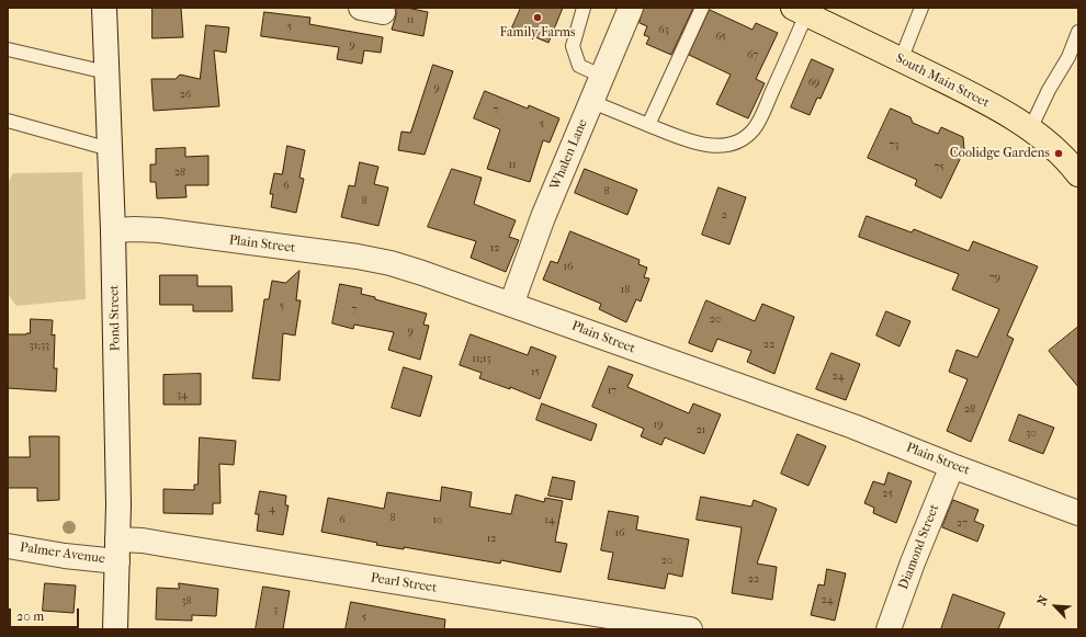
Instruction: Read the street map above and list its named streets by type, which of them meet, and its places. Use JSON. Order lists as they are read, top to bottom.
{
  "streets": {
    "main road": ["South Main Street"],
    "street": [
      "Whalen Lane",
      "Plain Street",
      "Pond Street",
      "Diamond Street",
      "Palmer Avenue",
      "Pearl Street"
    ]
  },
  "crossings": [
    ["Whalen Lane", "Plain Street"],
    ["Plain Street", "Pond Street"],
    ["Plain Street", "Diamond Street"],
    ["Pond Street", "Palmer Avenue"],
    ["Pond Street", "Pearl Street"],
    ["Palmer Avenue", "Pearl Street"]
  ],
  "places": ["Family Farms", "Coolidge Gardens"],
  "house_numbers": [
    "11",
    "5",
    "63",
    "65",
    "9",
    "67",
    "69",
    "9",
    "26",
    "7",
    "5",
    "73",
    "11",
    "75",
    "28",
    "6",
    "8",
    "8",
    "2",
    "12",
    "16",
    "79",
    "18",
    "5",
    "7",
    "20",
    "9",
    "22",
    "31;33",
    "11;13",
    "15",
    "24",
    "17",
    "34",
    "28",
    "19",
    "21",
    "30",
    "25",
    "4",
    "8",
    "6",
    "10",
    "14",
    "27",
    "16",
    "12",
    "20",
    "22",
    "24",
    "38",
    "3",
    "5"
  ],
  "scale_bar": "20 m",
  "north": "top left"
}
